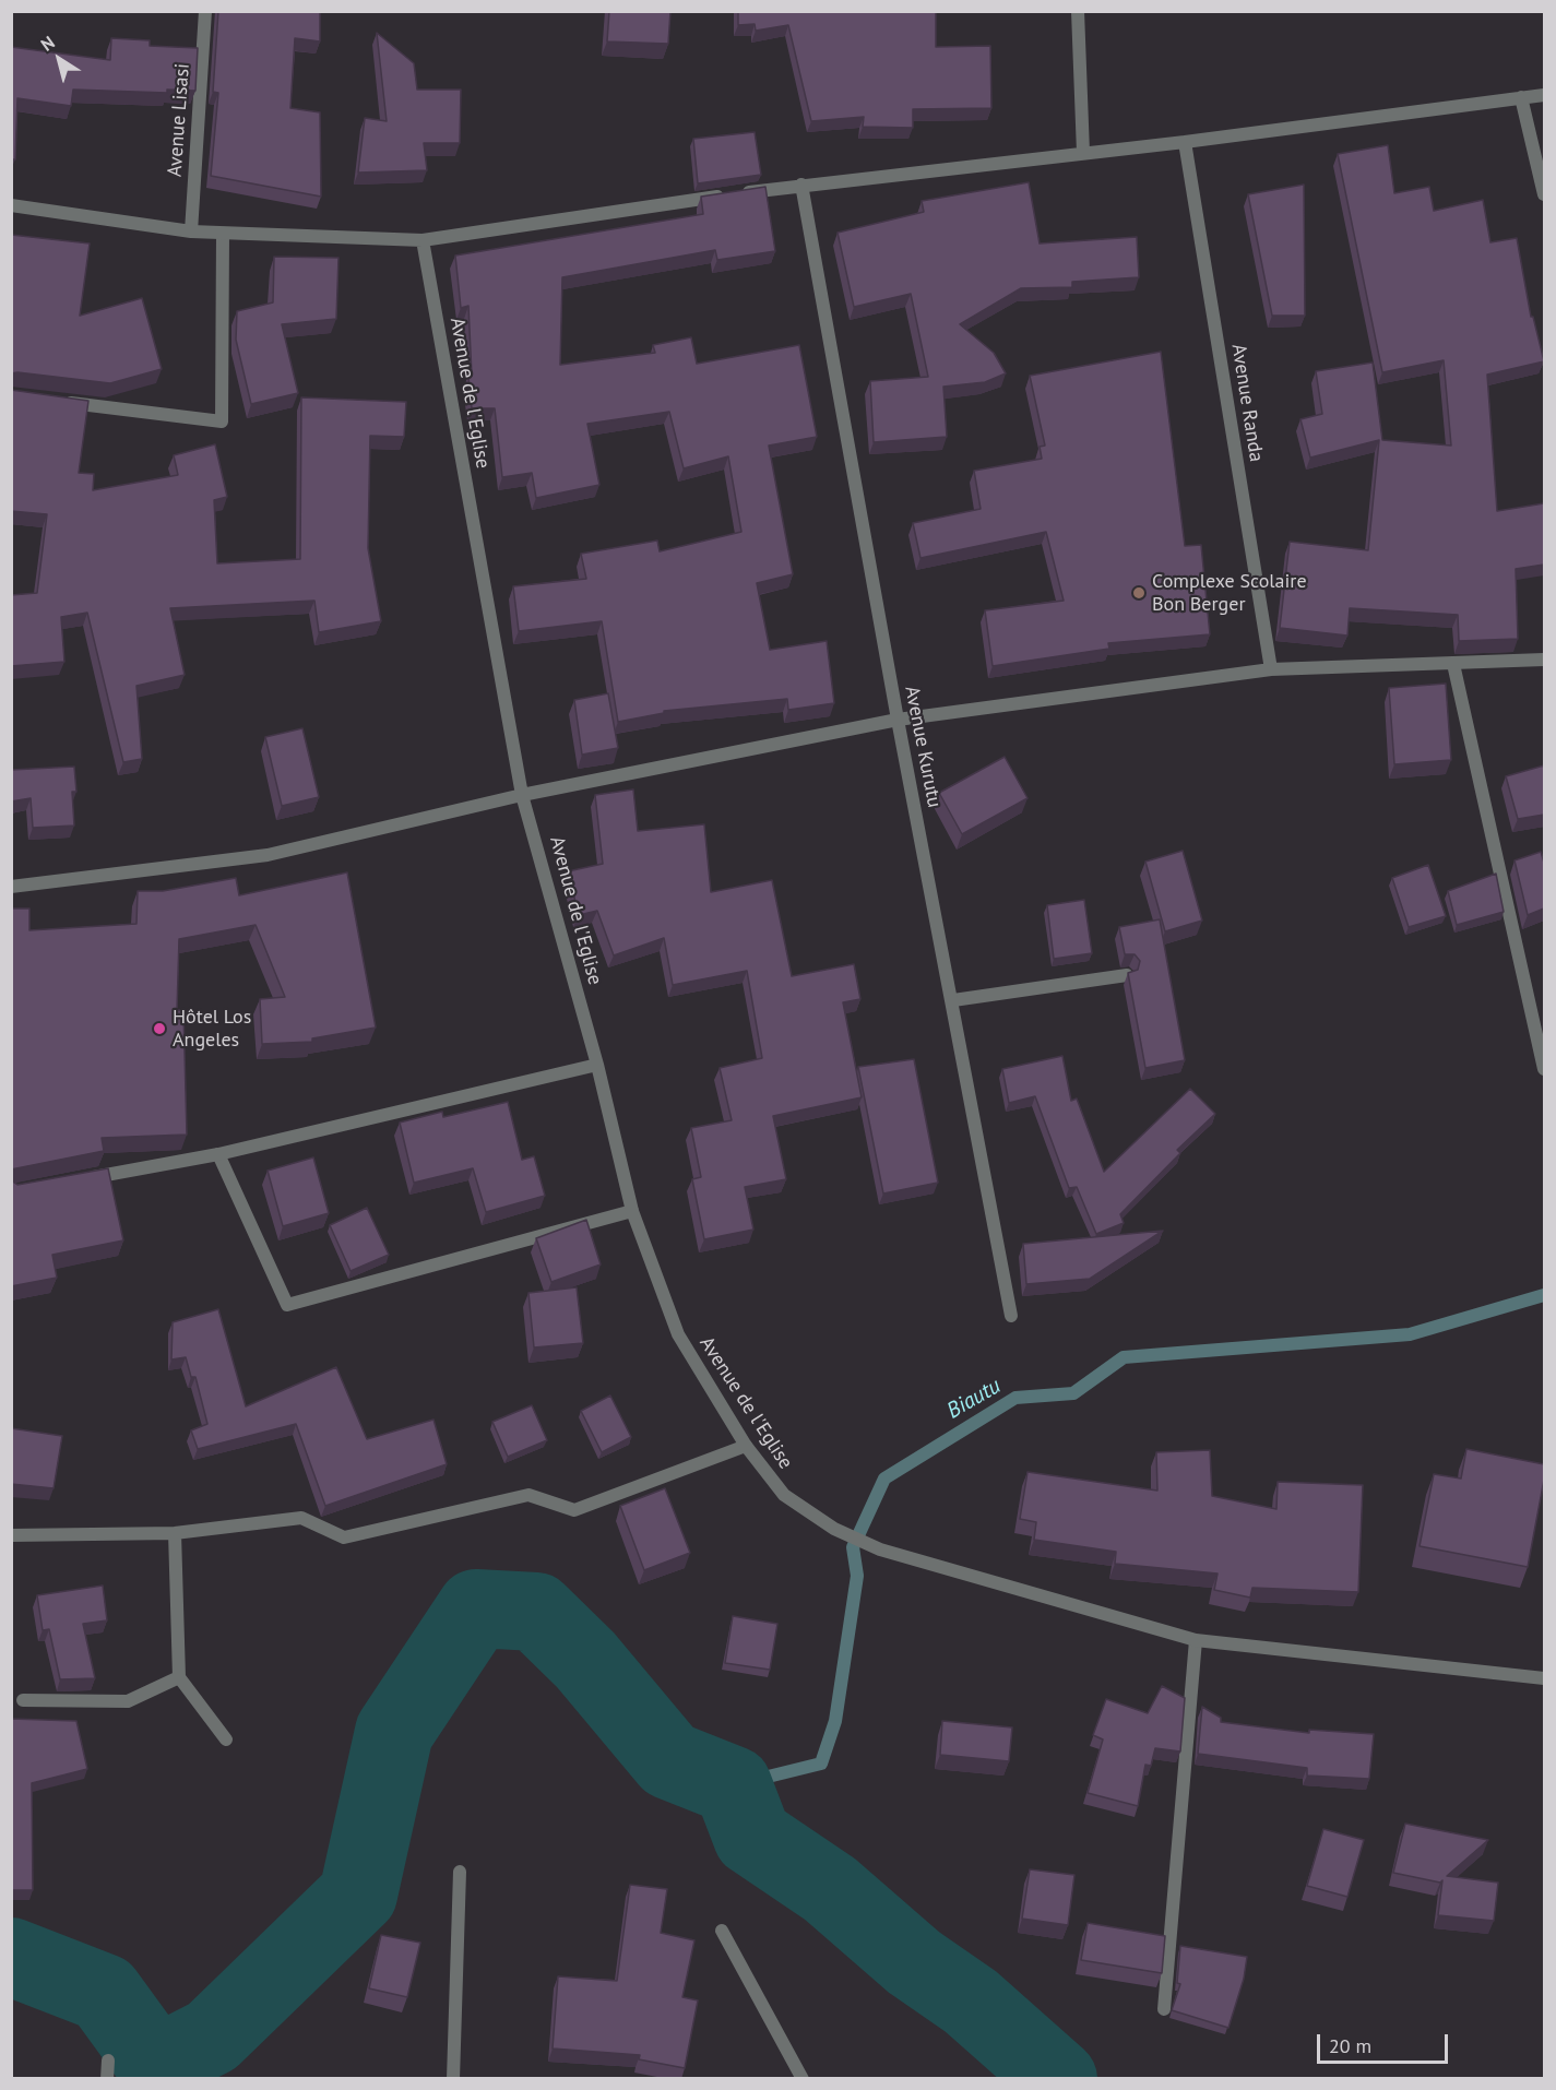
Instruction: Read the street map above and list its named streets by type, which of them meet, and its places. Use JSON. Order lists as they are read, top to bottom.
{
  "streets": {
    "street": [
      "Avenue Lisasi",
      "Avenue de l'Eglise",
      "Avenue Randa",
      "Avenue Kurutu"
    ]
  },
  "water": ["Biautu"],
  "places": ["Complexe Scolaire Bon Berger", "Hôtel Los Angeles"],
  "scale_bar": "20 m",
  "north": "top left"
}
